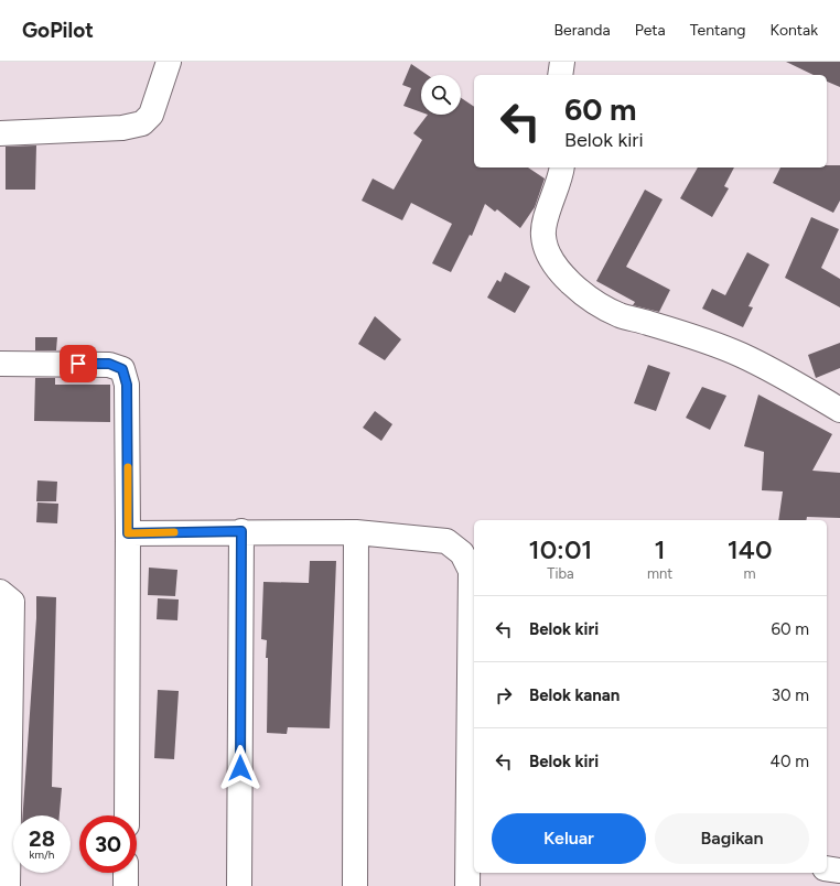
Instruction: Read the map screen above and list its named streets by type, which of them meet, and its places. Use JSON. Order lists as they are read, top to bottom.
{
  "page": {
    "header": "GoPilot",
    "nav": [
      "Beranda",
      "Peta",
      "Tentang",
      "Kontak"
    ],
    "turn": ["60 m", "Belok kiri"],
    "eta": [
      "10:01",
      "Tiba",
      "1",
      "mnt",
      "140",
      "m"
    ],
    "list": [
      {
        "name": "Belok kiri",
        "value": "60 m"
      },
      {
        "name": "Belok kanan",
        "value": "30 m"
      },
      {
        "name": "Belok kiri",
        "value": "40 m"
      }
    ],
    "buttons": ["Keluar", "Bagikan"],
    "speed": "28 km/h",
    "limit": "30"
  }
}
